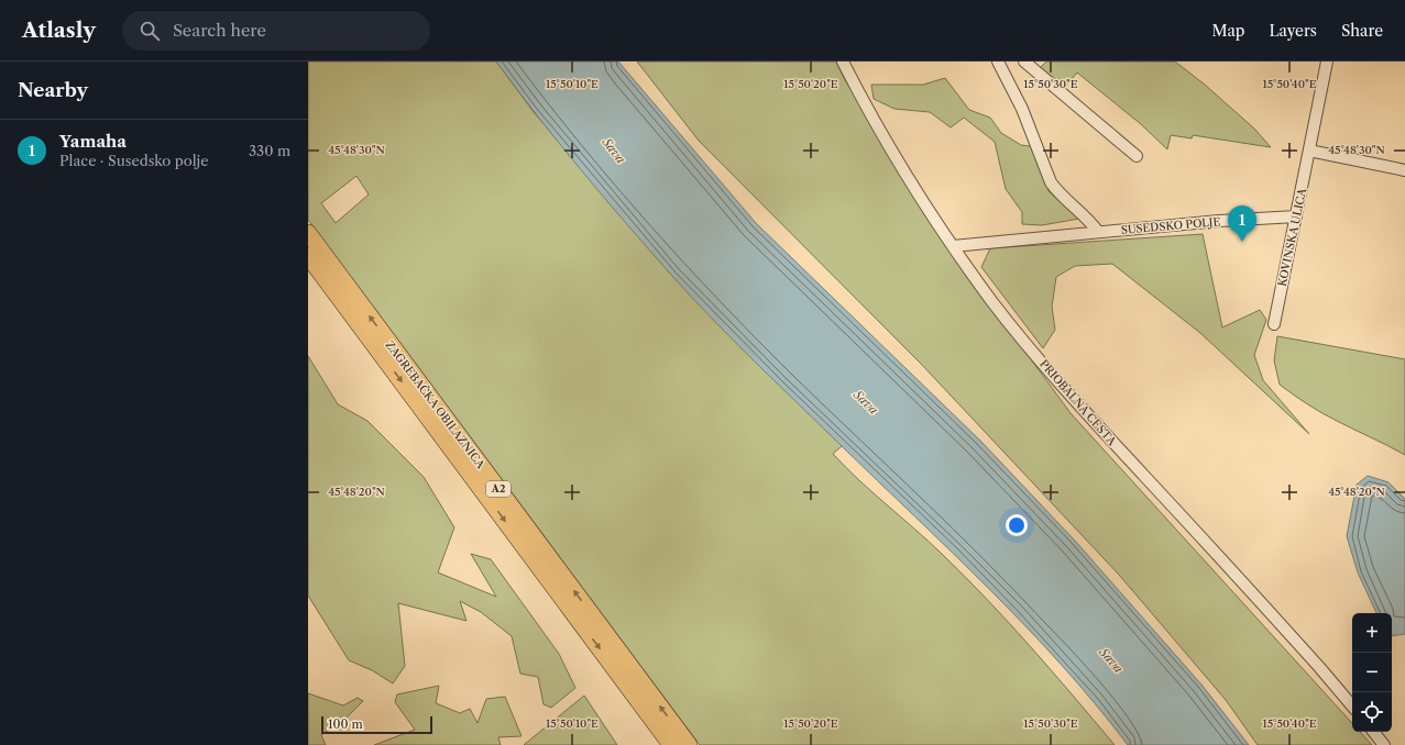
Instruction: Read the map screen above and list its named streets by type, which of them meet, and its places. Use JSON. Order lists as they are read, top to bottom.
{
  "streets": {
    "highway": ["ZAGREBAČKA OBILAZNICA", "A2"],
    "street": ["SUSEDSKO POLJE", "KOVINSKA ULICA", "PRIOBALNA CESTA"]
  },
  "crossings": [
    ["SUSEDSKO POLJE", "KOVINSKA ULICA"],
    ["SUSEDSKO POLJE", "PRIOBALNA CESTA"]
  ],
  "water": ["Sava"],
  "scale_bar": "100 m",
  "page": {
    "header": "Atlasly",
    "search": "Search here",
    "nav": ["Map", "Layers", "Share"],
    "heading": "Nearby",
    "list": [
      {
        "mark": "1",
        "name": "Yamaha",
        "note": "Place · Susedsko polje",
        "value": "330 m"
      }
    ],
    "pins": "1",
    "map_buttons": ["+", "−"],
    "scale": "100 m"
  },
  "coordinates": [
    "15°50'10\"E",
    "15°50'20\"E",
    "15°50'30\"E",
    "15°50'40\"E",
    "45°48'30\"N",
    "45°48'20\"N"
  ]
}
